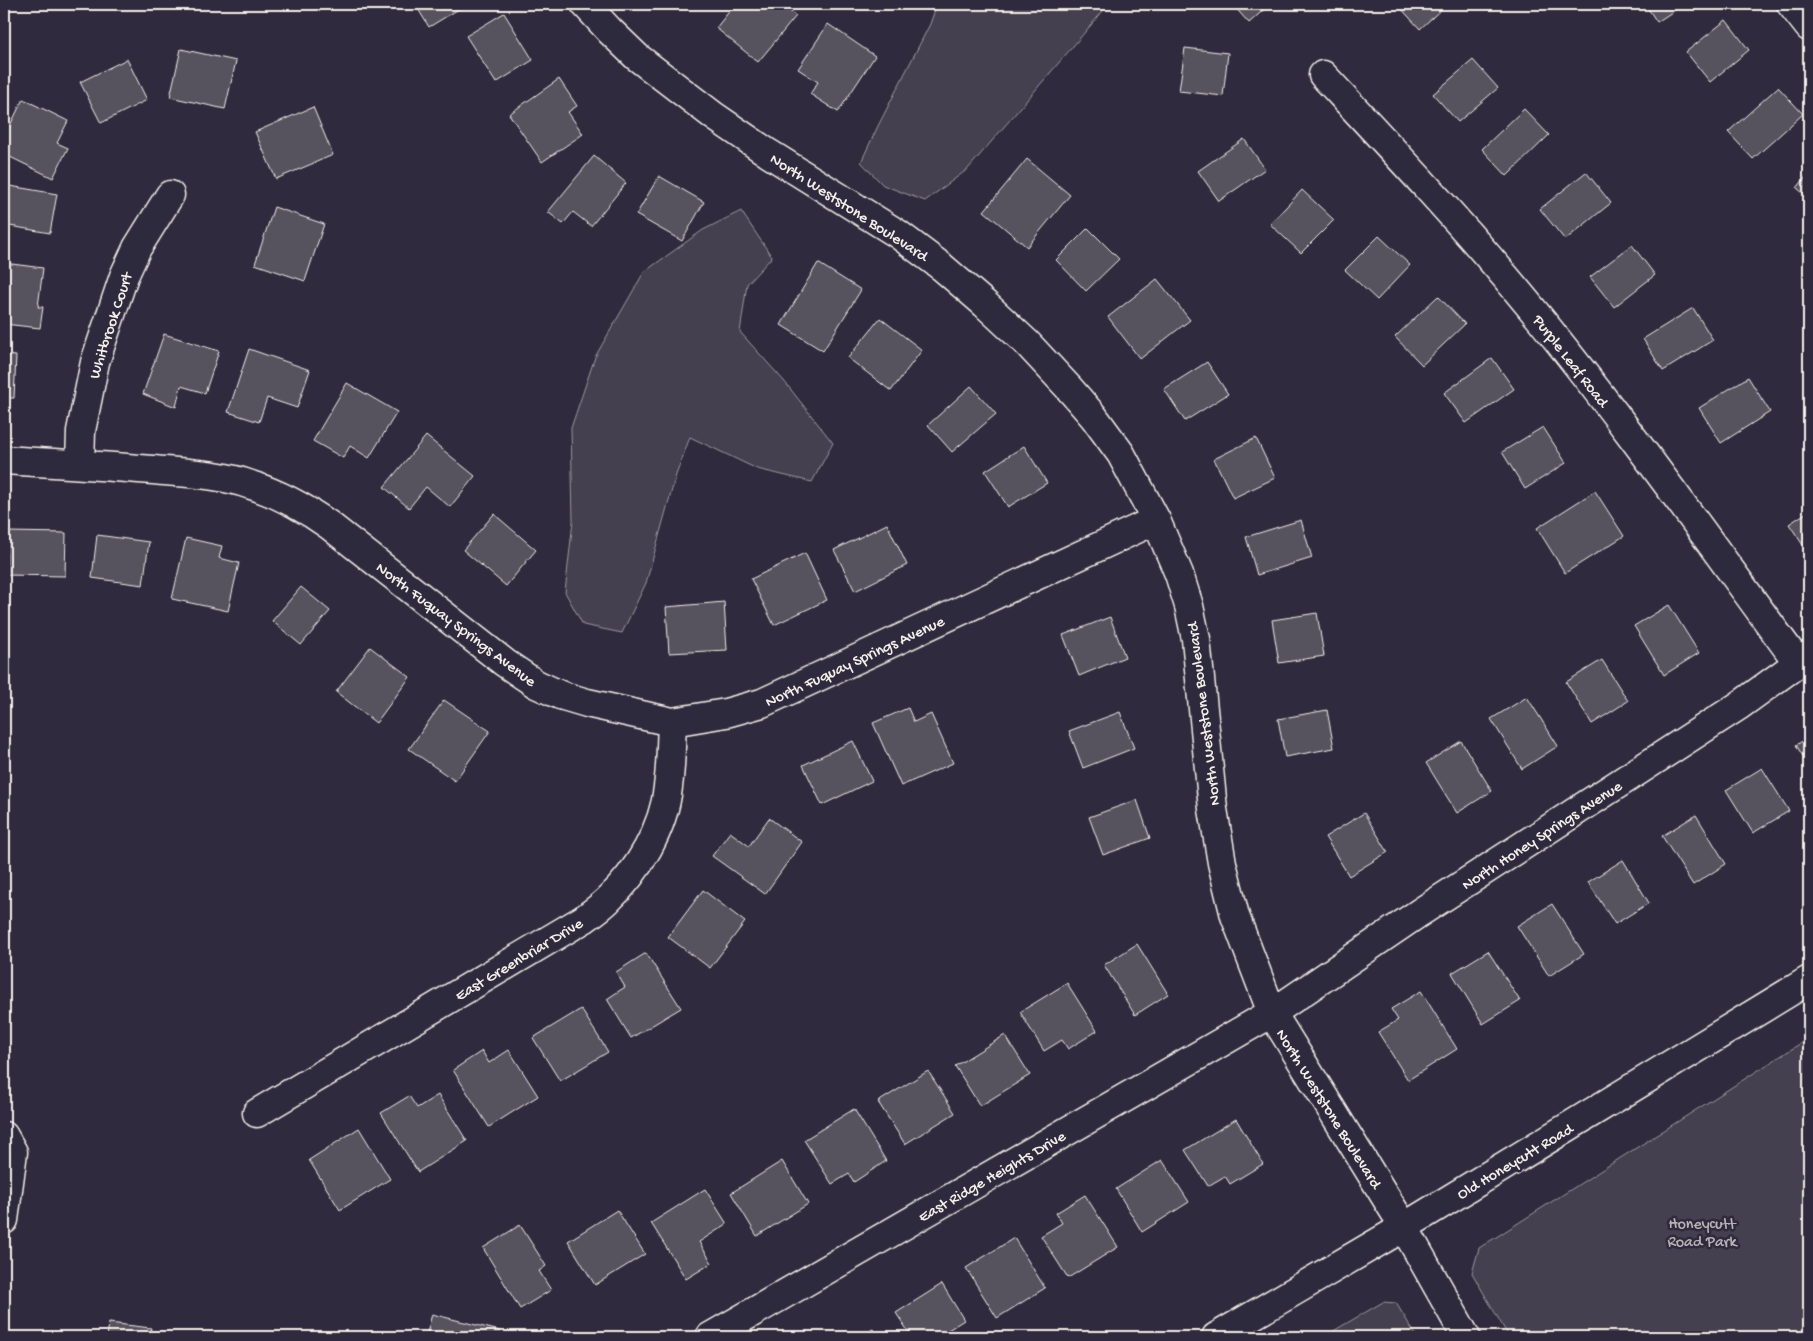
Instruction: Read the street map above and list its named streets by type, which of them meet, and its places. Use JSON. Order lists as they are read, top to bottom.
{
  "streets": {
    "street": [
      "North Weststone Boulevard",
      "Whitbrook Court",
      "Purple Leaf Road",
      "North Fuquay Springs Avenue",
      "North Honey Springs Avenue",
      "East Greenbriar Drive",
      "Old Honeycutt Road",
      "East Ridge Heights Drive"
    ]
  },
  "crossings": [
    ["North Weststone Boulevard", "North Fuquay Springs Avenue"],
    ["North Weststone Boulevard", "North Honey Springs Avenue"],
    ["North Weststone Boulevard", "Old Honeycutt Road"],
    ["North Weststone Boulevard", "East Ridge Heights Drive"],
    ["Whitbrook Court", "North Fuquay Springs Avenue"],
    ["Purple Leaf Road", "North Honey Springs Avenue"],
    ["North Fuquay Springs Avenue", "East Greenbriar Drive"],
    ["North Honey Springs Avenue", "East Ridge Heights Drive"]
  ],
  "parks": ["Honeycutt Road Park"]
}
